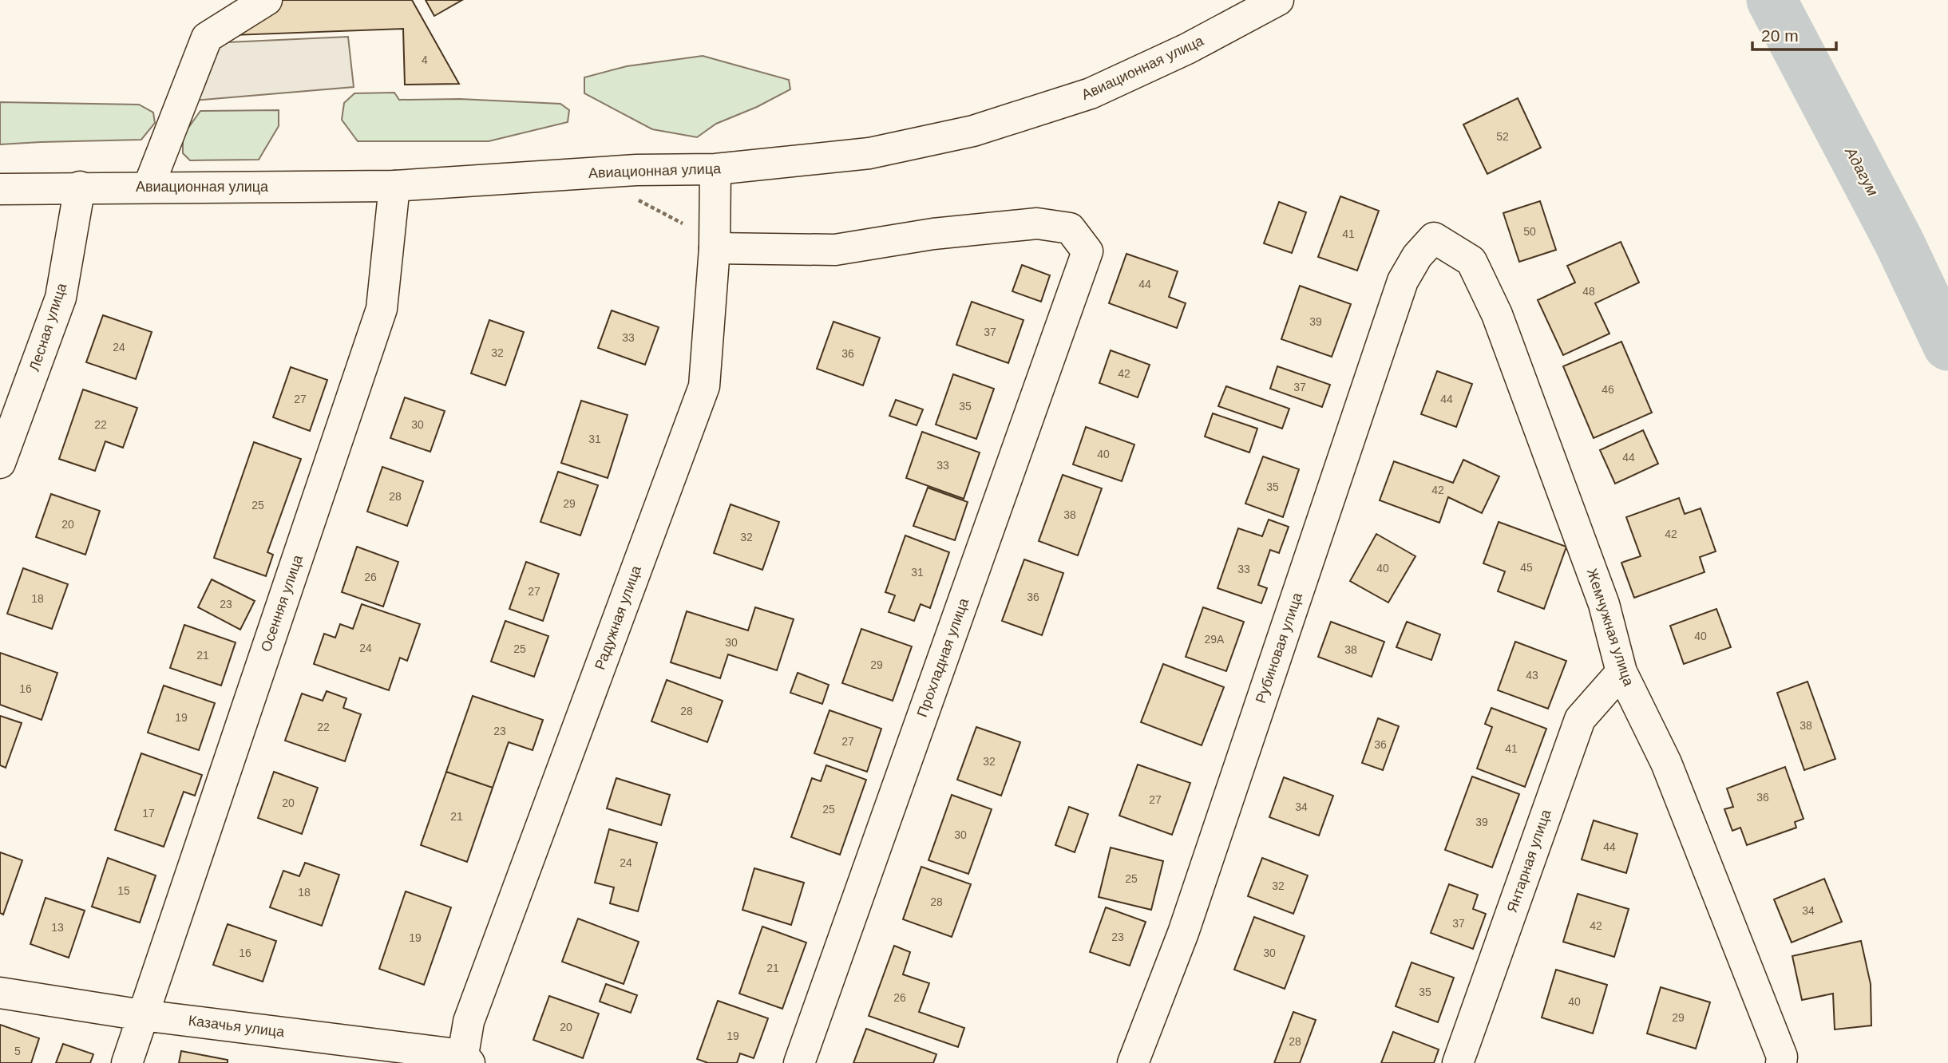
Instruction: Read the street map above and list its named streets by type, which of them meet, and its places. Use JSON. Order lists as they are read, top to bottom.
{
  "streets": {
    "street": [
      "Авиационная улица",
      "Лесная улица",
      "Осенняя улица",
      "Радужная улица",
      "Жемчужная улица",
      "Рубиновая улица",
      "Прохладная улица",
      "Янтарная улица",
      "Казачья улица"
    ]
  },
  "crossings": [
    ["Авиационная улица", "Лесная улица"],
    ["Авиационная улица", "Осенняя улица"],
    ["Авиационная улица", "Радужная улица"],
    ["Осенняя улица", "Казачья улица"],
    ["Радужная улица", "Прохладная улица"],
    ["Радужная улица", "Казачья улица"],
    ["Жемчужная улица", "Рубиновая улица"],
    ["Жемчужная улица", "Янтарная улица"]
  ],
  "water": ["Адагум"],
  "house_numbers": [
    "4",
    "52",
    "50",
    "41",
    "44",
    "48",
    "39",
    "37",
    "33",
    "24",
    "32",
    "36",
    "42",
    "37",
    "46",
    "27",
    "44",
    "35",
    "22",
    "30",
    "31",
    "40",
    "44",
    "33",
    "35",
    "42",
    "28",
    "29",
    "25",
    "38",
    "20",
    "42",
    "32",
    "45",
    "40",
    "33",
    "31",
    "26",
    "27",
    "36",
    "18",
    "23",
    "40",
    "29А",
    "30",
    "24",
    "25",
    "38",
    "21",
    "29",
    "43",
    "16",
    "28",
    "19",
    "38",
    "22",
    "23",
    "27",
    "36",
    "41",
    "32",
    "36",
    "27",
    "20",
    "34",
    "25",
    "17",
    "21",
    "39",
    "30",
    "44",
    "24",
    "25",
    "32",
    "15",
    "18",
    "28",
    "34",
    "37",
    "42",
    "13",
    "23",
    "19",
    "16",
    "30",
    "21",
    "35",
    "26",
    "40",
    "29",
    "20",
    "19",
    "28",
    "5"
  ],
  "scale_bar": "20 m"
}
